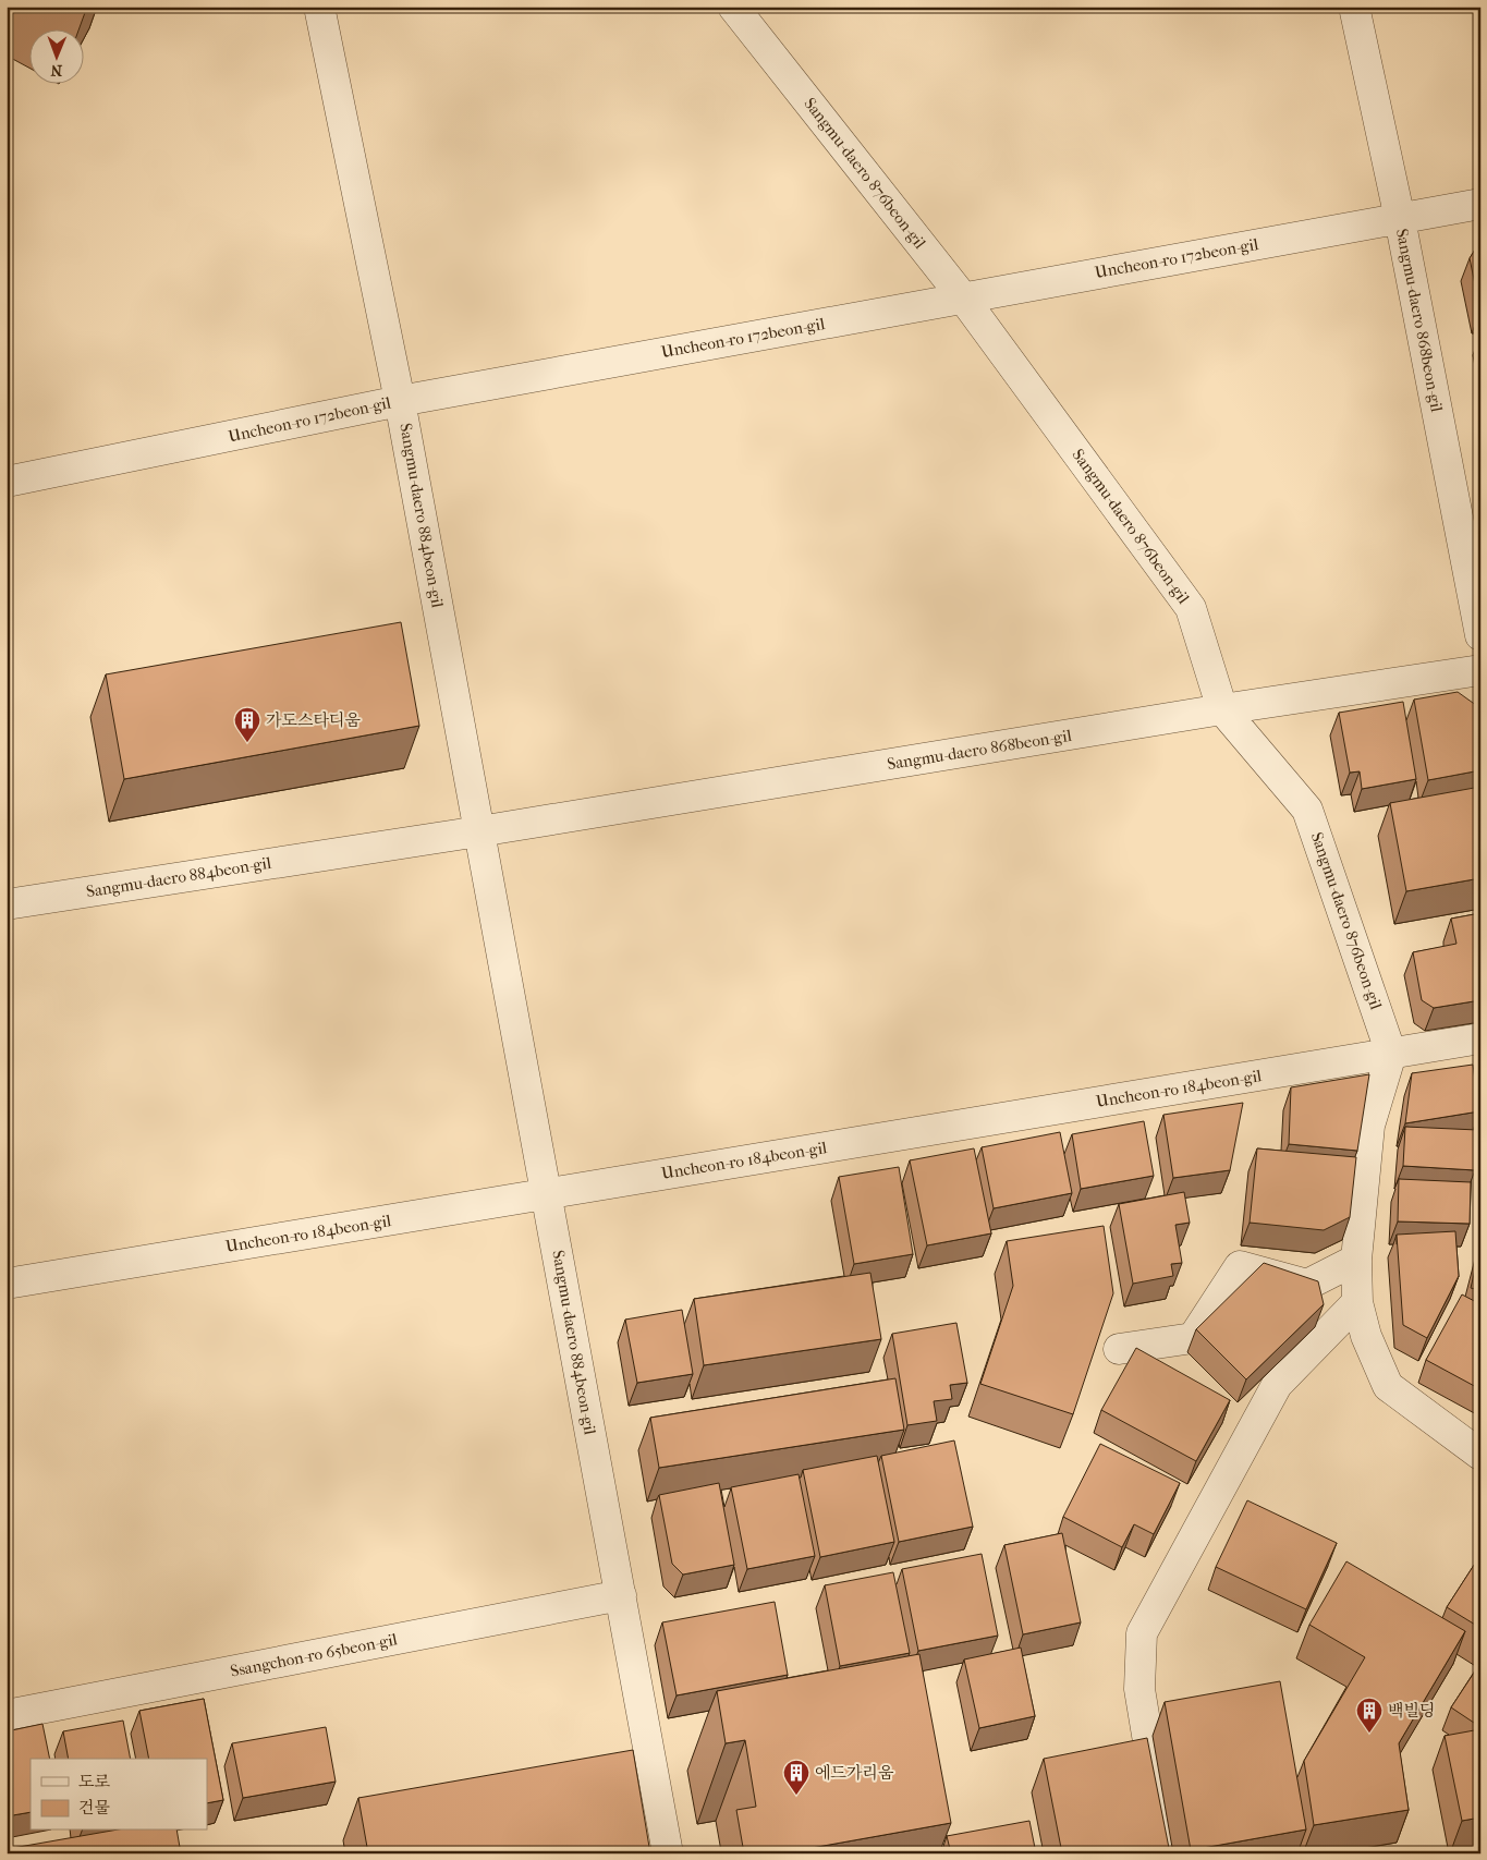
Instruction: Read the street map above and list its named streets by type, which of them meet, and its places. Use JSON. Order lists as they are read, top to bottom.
{
  "streets": {
    "street": [
      "Sangmu-daero 876beon-gil",
      "Uncheon-ro 172beon-gil",
      "Sangmu-daero 868beon-gil",
      "Sangmu-daero 884beon-gil",
      "Uncheon-ro 184beon-gil",
      "Ssangchon-ro 65beon-gil"
    ]
  },
  "crossings": [
    ["Sangmu-daero 876beon-gil", "Uncheon-ro 172beon-gil"],
    ["Sangmu-daero 876beon-gil", "Sangmu-daero 868beon-gil"],
    ["Sangmu-daero 876beon-gil", "Uncheon-ro 184beon-gil"],
    ["Uncheon-ro 172beon-gil", "Sangmu-daero 868beon-gil"],
    ["Uncheon-ro 172beon-gil", "Sangmu-daero 884beon-gil"],
    ["Sangmu-daero 868beon-gil", "Sangmu-daero 884beon-gil"],
    ["Sangmu-daero 884beon-gil", "Uncheon-ro 184beon-gil"],
    ["Sangmu-daero 884beon-gil", "Ssangchon-ro 65beon-gil"]
  ],
  "places": {
    "building": ["가도스타디움", "백빌딩", "에드가리움"]
  },
  "legend": ["도로", "건물"],
  "north": "bottom"
}
